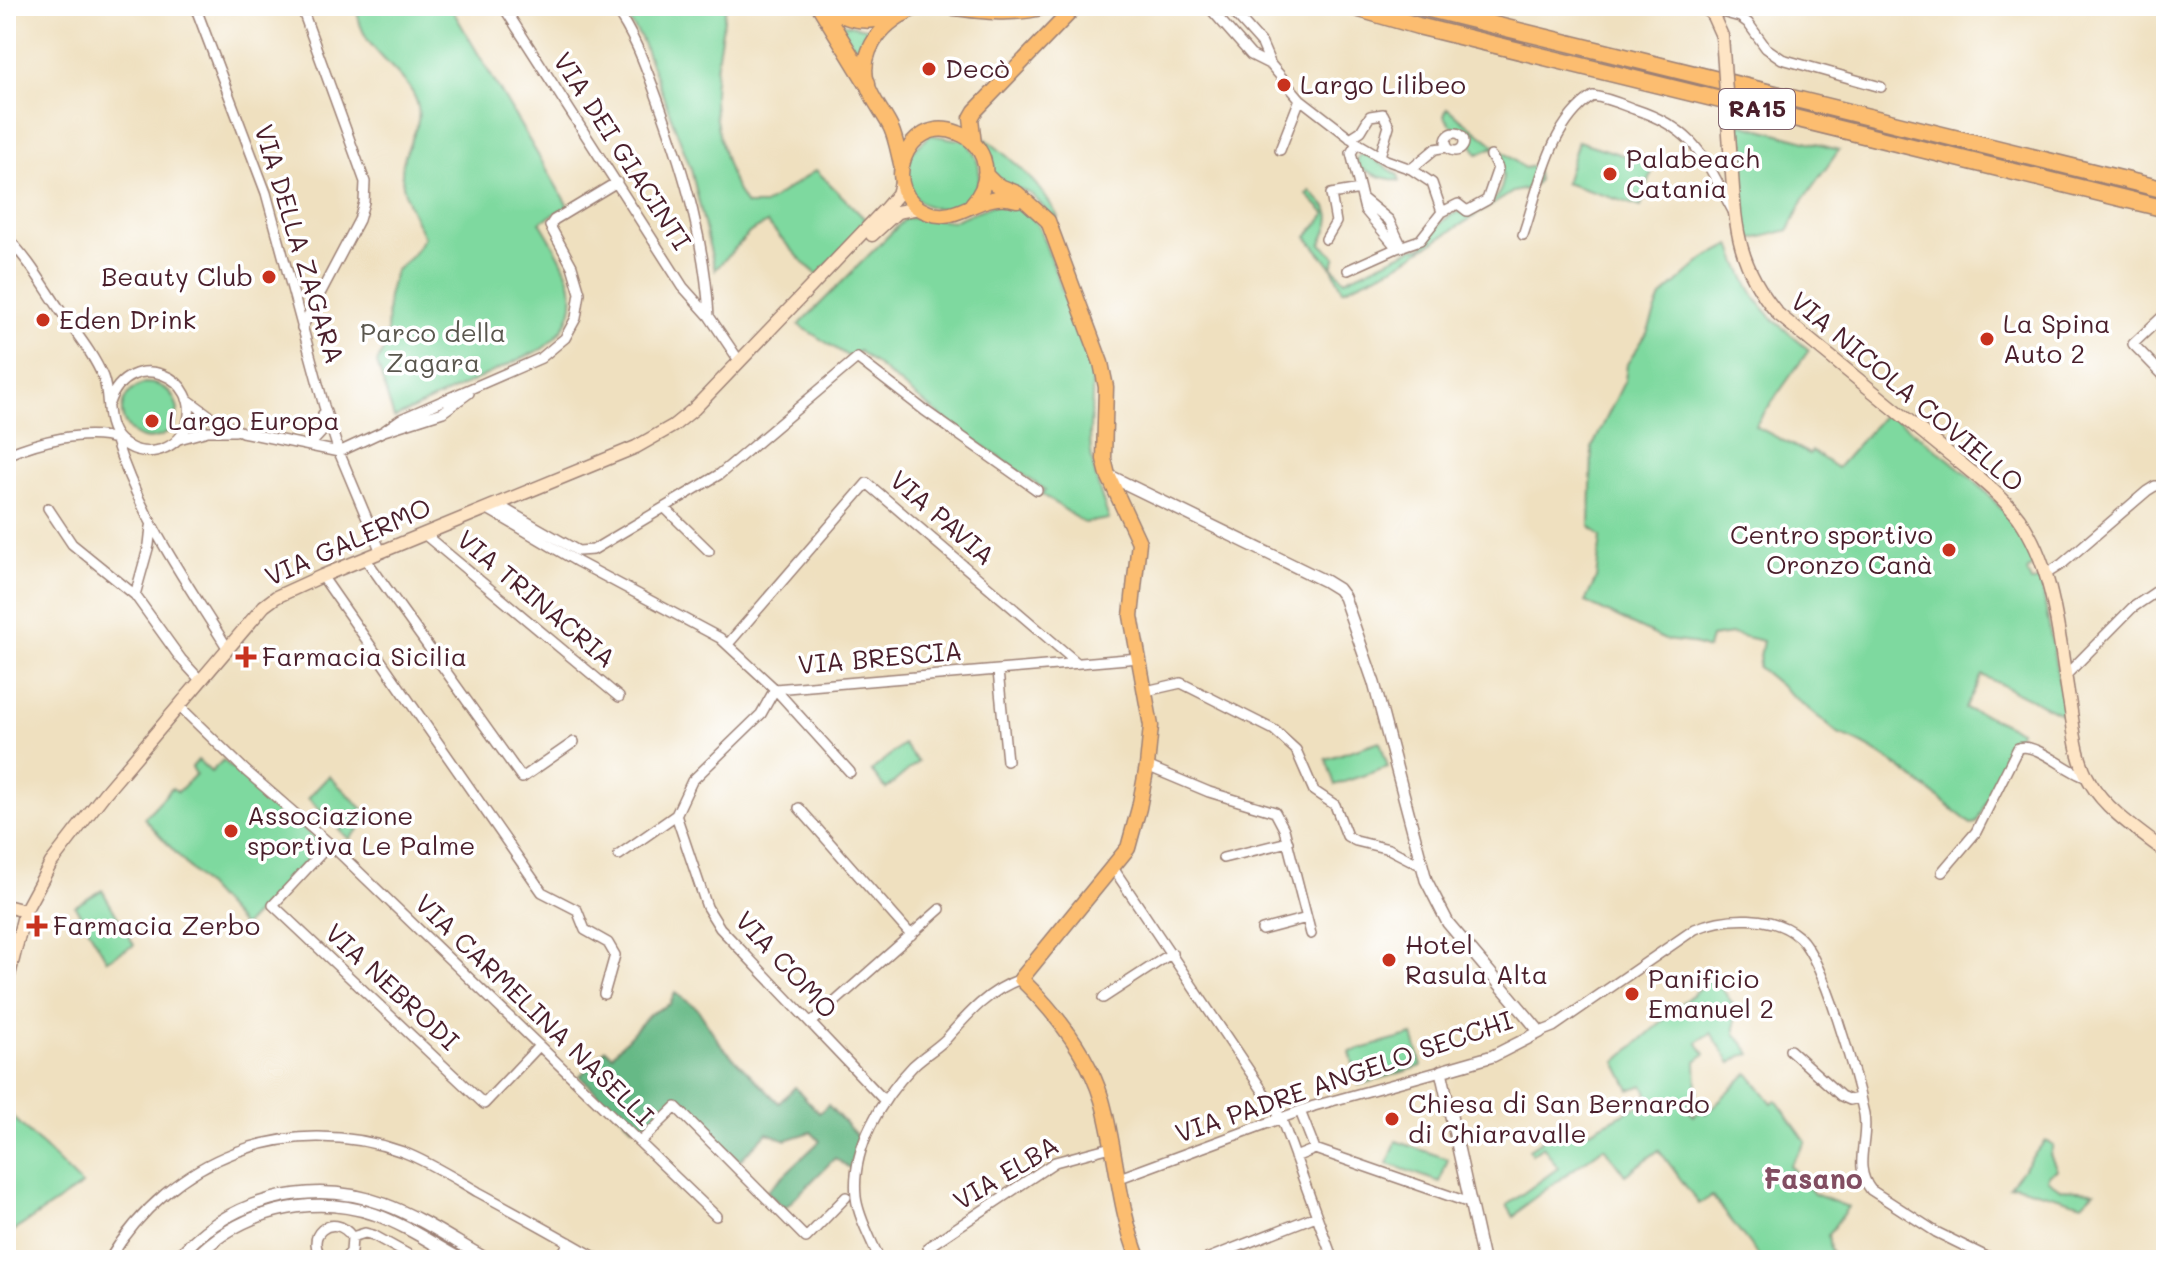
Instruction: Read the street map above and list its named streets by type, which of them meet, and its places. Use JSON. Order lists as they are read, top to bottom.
{
  "streets": {
    "highway": ["RA15"],
    "main road": ["VIA NICOLA COVIELLO", "VIA GALERMO"],
    "street": [
      "VIA DEI GIACINTI",
      "VIA DELLA ZAGARA",
      "VIA PAVIA",
      "VIA TRINACRIA",
      "VIA BRESCIA",
      "VIA COMO",
      "VIA NEBRODI",
      "VIA CARMELINA NASELLI",
      "VIA PADRE ANGELO SECCHI",
      "VIA ELBA"
    ]
  },
  "crossings": [
    ["VIA DEI GIACINTI", "VIA GALERMO"],
    ["VIA PAVIA", "VIA BRESCIA"],
    ["VIA GALERMO", "VIA TRINACRIA"],
    ["VIA GALERMO", "VIA BRESCIA"],
    ["VIA GALERMO", "VIA CARMELINA NASELLI"],
    ["VIA NEBRODI", "VIA CARMELINA NASELLI"]
  ],
  "districts": ["Fasano"],
  "parks": ["Parco della Zagara"],
  "places": {
    "other": [
      "Decò",
      "Largo Lilibeo",
      "Palabeach Catania",
      "Beauty Club",
      "Eden Drink",
      "La Spina Auto 2",
      "Largo Europa",
      "Centro sportivo Oronzo Canà",
      "Associazione sportiva Le Palme",
      "Hotel Rasula Alta",
      "Panificio Emanuel 2",
      "Chiesa di San Bernardo di Chiaravalle"
    ],
    "health": ["Farmacia Sicilia", "Farmacia Zerbo"]
  }
}
